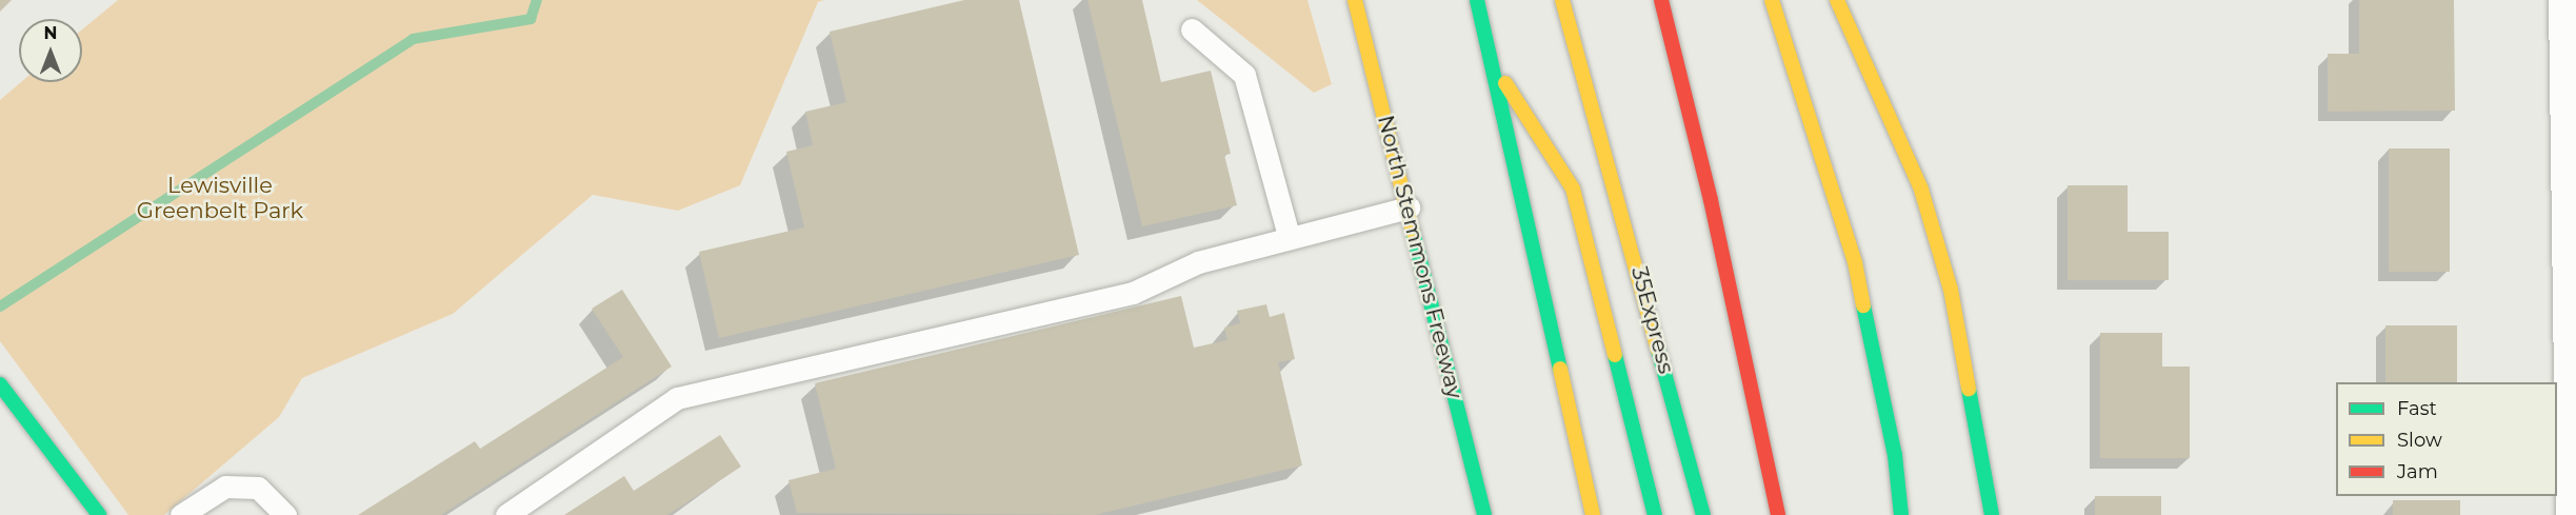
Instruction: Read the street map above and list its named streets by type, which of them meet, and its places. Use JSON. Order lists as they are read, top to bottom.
{
  "streets": {
    "main road": ["North Stemmons Freeway", "35Express"]
  },
  "parks": ["Lewisville Greenbelt Park"],
  "legend": ["Fast", "Slow", "Jam"],
  "north": "top"
}
